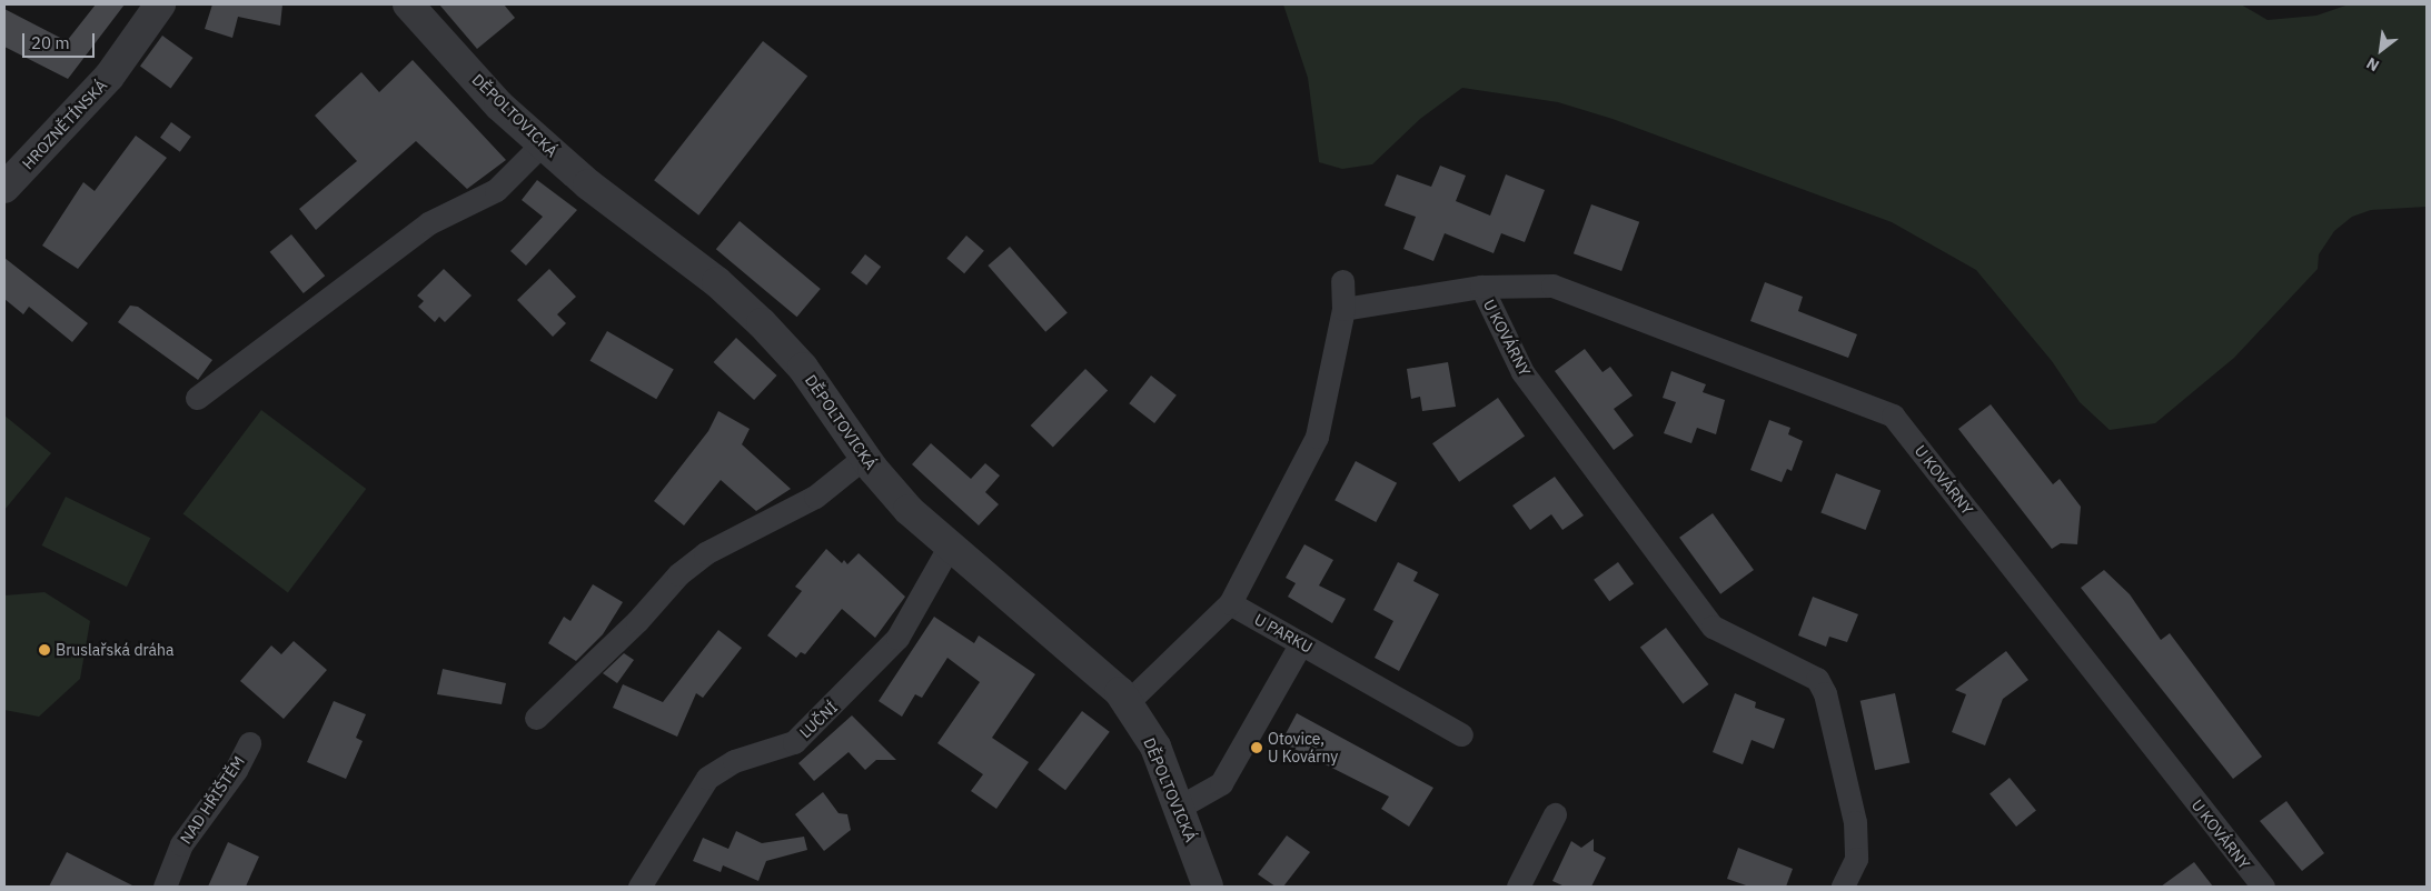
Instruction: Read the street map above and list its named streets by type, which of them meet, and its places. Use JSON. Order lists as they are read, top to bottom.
{
  "streets": {
    "street": [
      "DĚPOLTOVICKÁ",
      "HROZNĚTÍNSKÁ",
      "U KOVÁRNY",
      "U PARKU",
      "LUČNÍ",
      "NAD HŘIŠTĚM"
    ]
  },
  "crossings": [
    ["DĚPOLTOVICKÁ", "LUČNÍ"]
  ],
  "places": ["Bruslařská dráha", "Otovice, U Kovárny"],
  "scale_bar": "20 m",
  "north": "bottom left"
}
